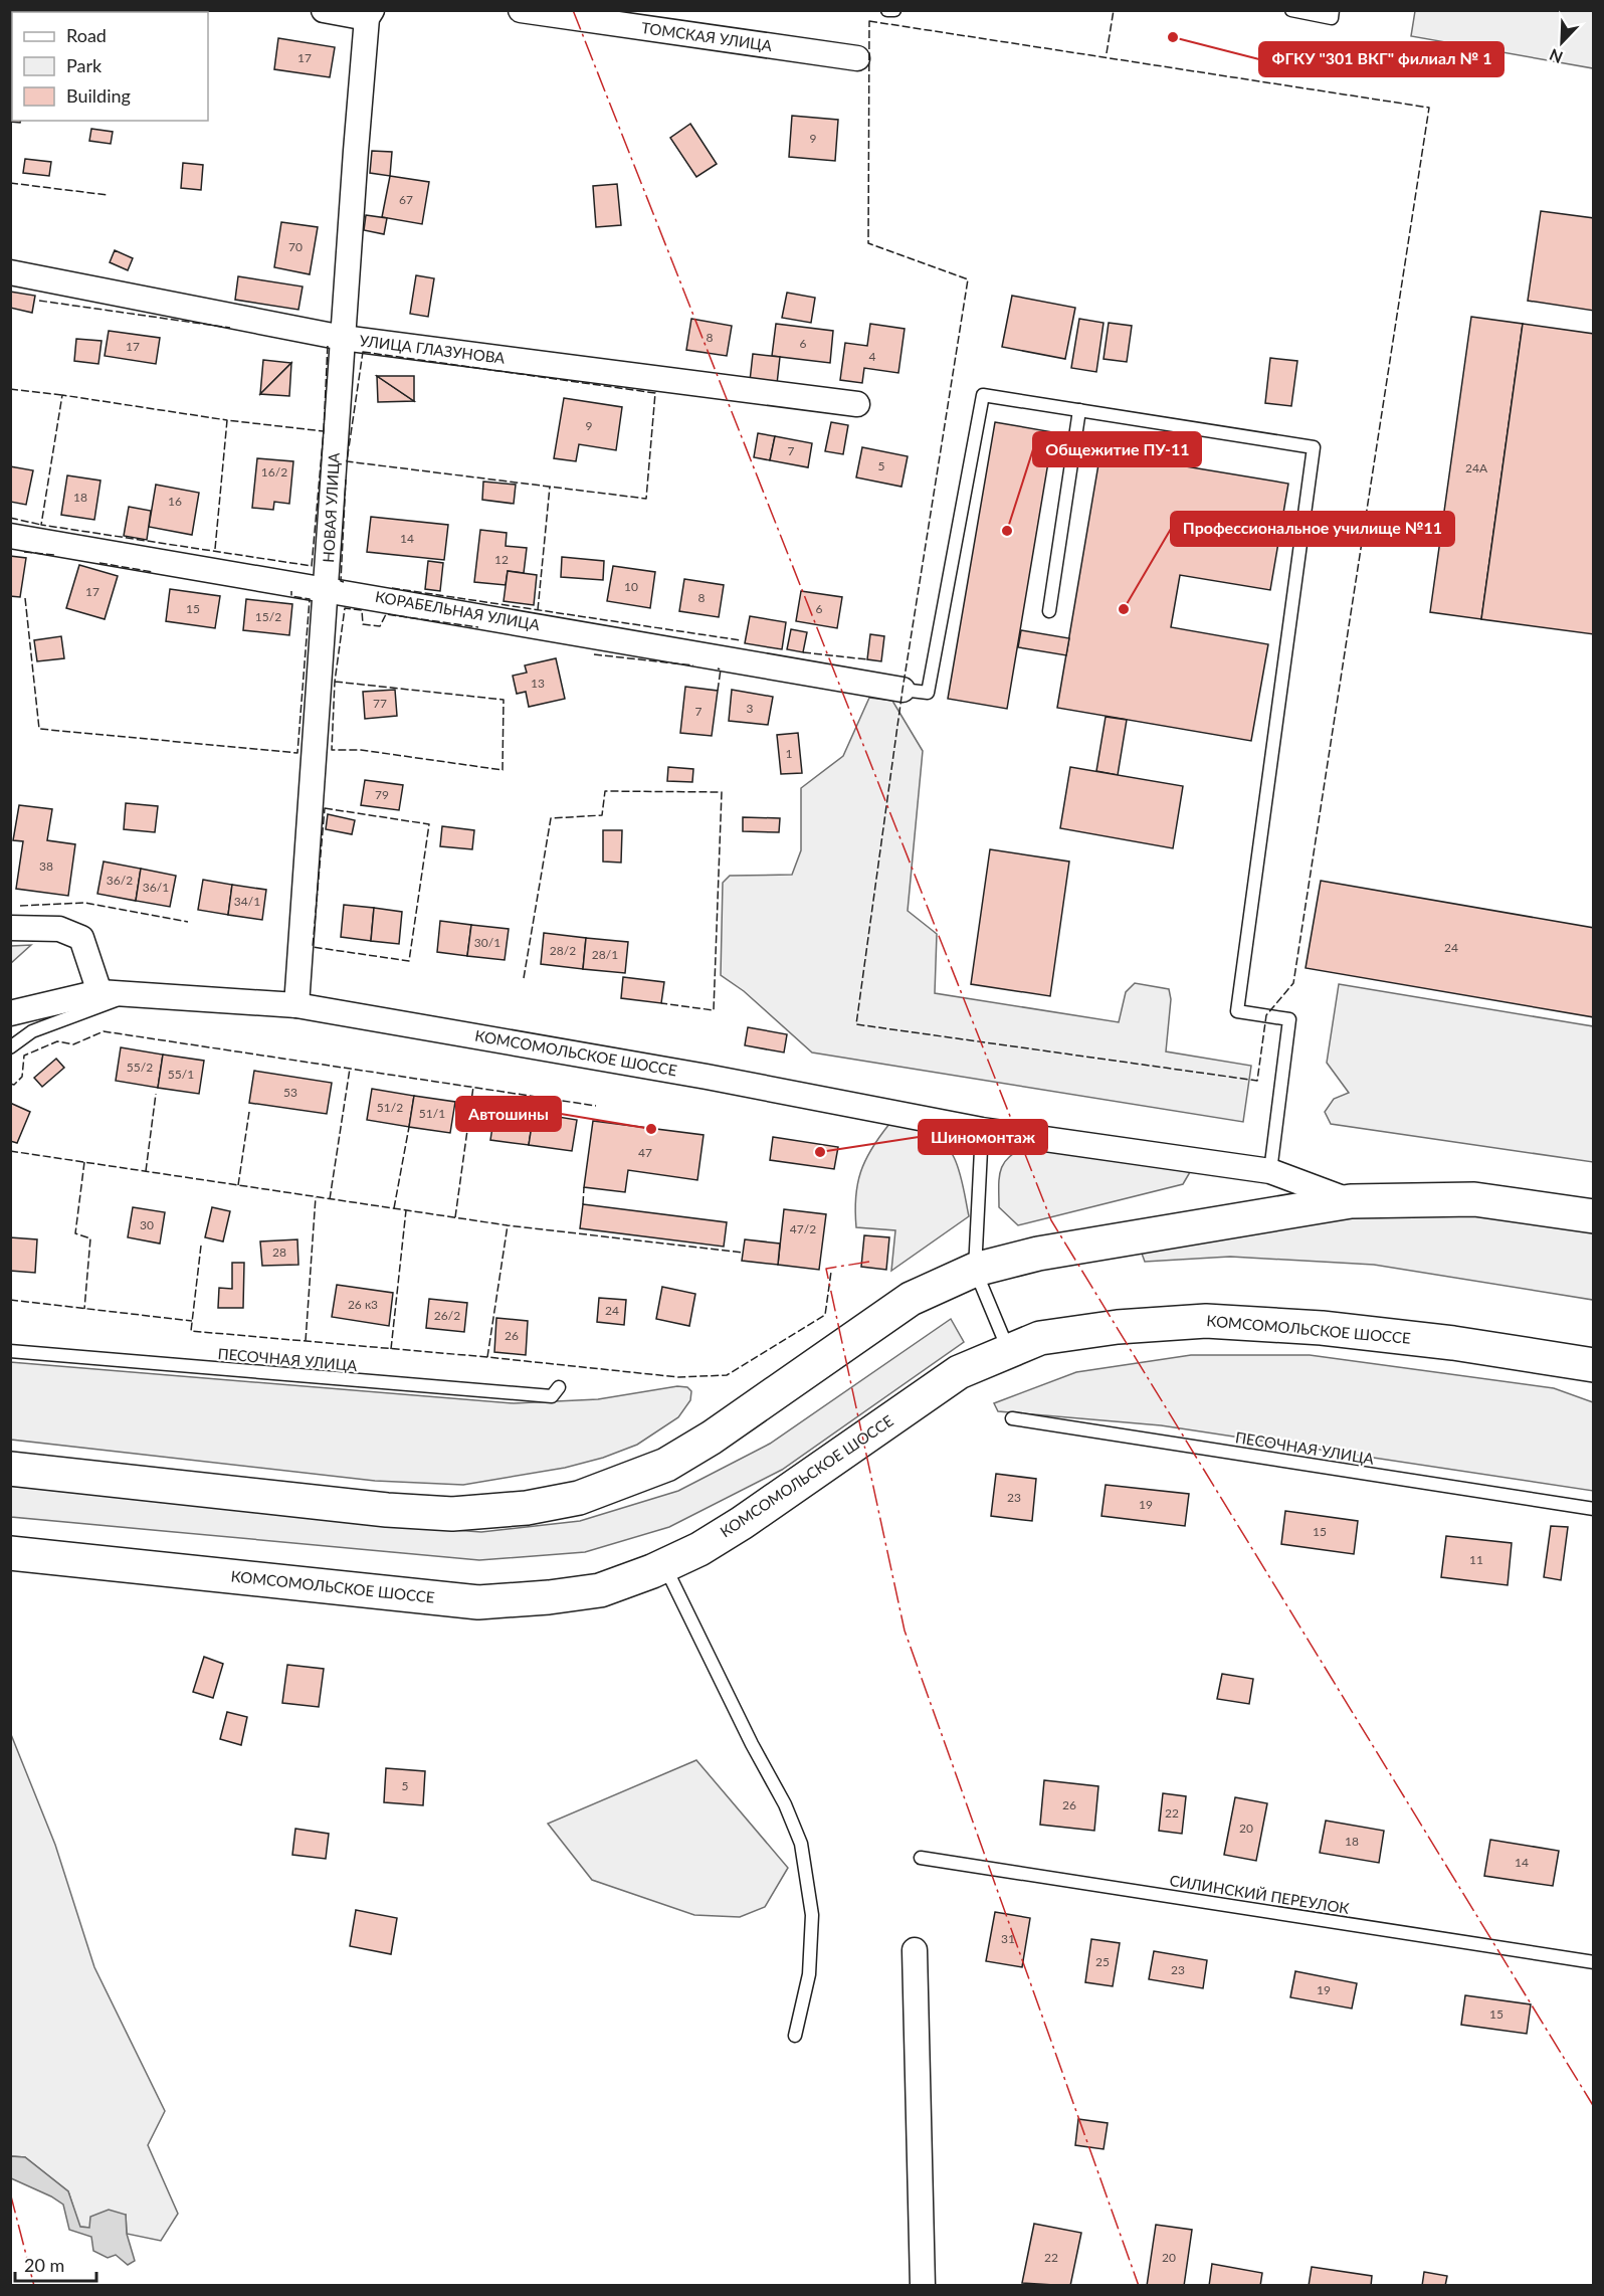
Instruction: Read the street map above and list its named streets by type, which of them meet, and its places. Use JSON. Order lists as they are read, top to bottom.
{
  "streets": {
    "main road": ["КОМСОМОЛЬСКОЕ ШОССЕ"],
    "street": [
      "ТОМСКАЯ УЛИЦА",
      "УЛИЦА ГЛАЗУНОВА",
      "НОВАЯ УЛИЦА",
      "КОРАБЕЛЬНАЯ УЛИЦА"
    ],
    "lane": ["ПЕСОЧНАЯ УЛИЦА", "СИЛИНСКИЙ ПЕРЕУЛОК"]
  },
  "crossings": [
    ["УЛИЦА ГЛАЗУНОВА", "НОВАЯ УЛИЦА"],
    ["НОВАЯ УЛИЦА", "КОРАБЕЛЬНАЯ УЛИЦА"],
    ["НОВАЯ УЛИЦА", "КОМСОМОЛЬСКОЕ ШОССЕ"]
  ],
  "places": [
    "ФГКУ \"301 ВКГ\" филиал № 1",
    "Общежитие ПУ-11",
    "Профессиональное училище №11",
    "Автошины",
    "Шиномонтаж"
  ],
  "house_numbers": [
    "17",
    "9",
    "67",
    "70",
    "8",
    "6",
    "17",
    "4",
    "9",
    "7",
    "5",
    "24А",
    "16/2",
    "18",
    "16",
    "14",
    "12",
    "10",
    "17",
    "8",
    "15",
    "6",
    "15/2",
    "13",
    "77",
    "3",
    "7",
    "1",
    "79",
    "38",
    "36/2",
    "36/1",
    "34/1",
    "30/1",
    "24",
    "28/2",
    "28/1",
    "55/2",
    "55/1",
    "53",
    "51/2",
    "51/1",
    "47",
    "30",
    "47/2",
    "28",
    "26 к3",
    "24",
    "26/2",
    "26",
    "23",
    "19",
    "15",
    "11",
    "5",
    "26",
    "22",
    "20",
    "18",
    "14",
    "31",
    "25",
    "23",
    "19",
    "15",
    "22",
    "20"
  ],
  "legend": ["Road", "Park", "Building"],
  "scale_bar": "20 m",
  "north": "bottom left"
}
